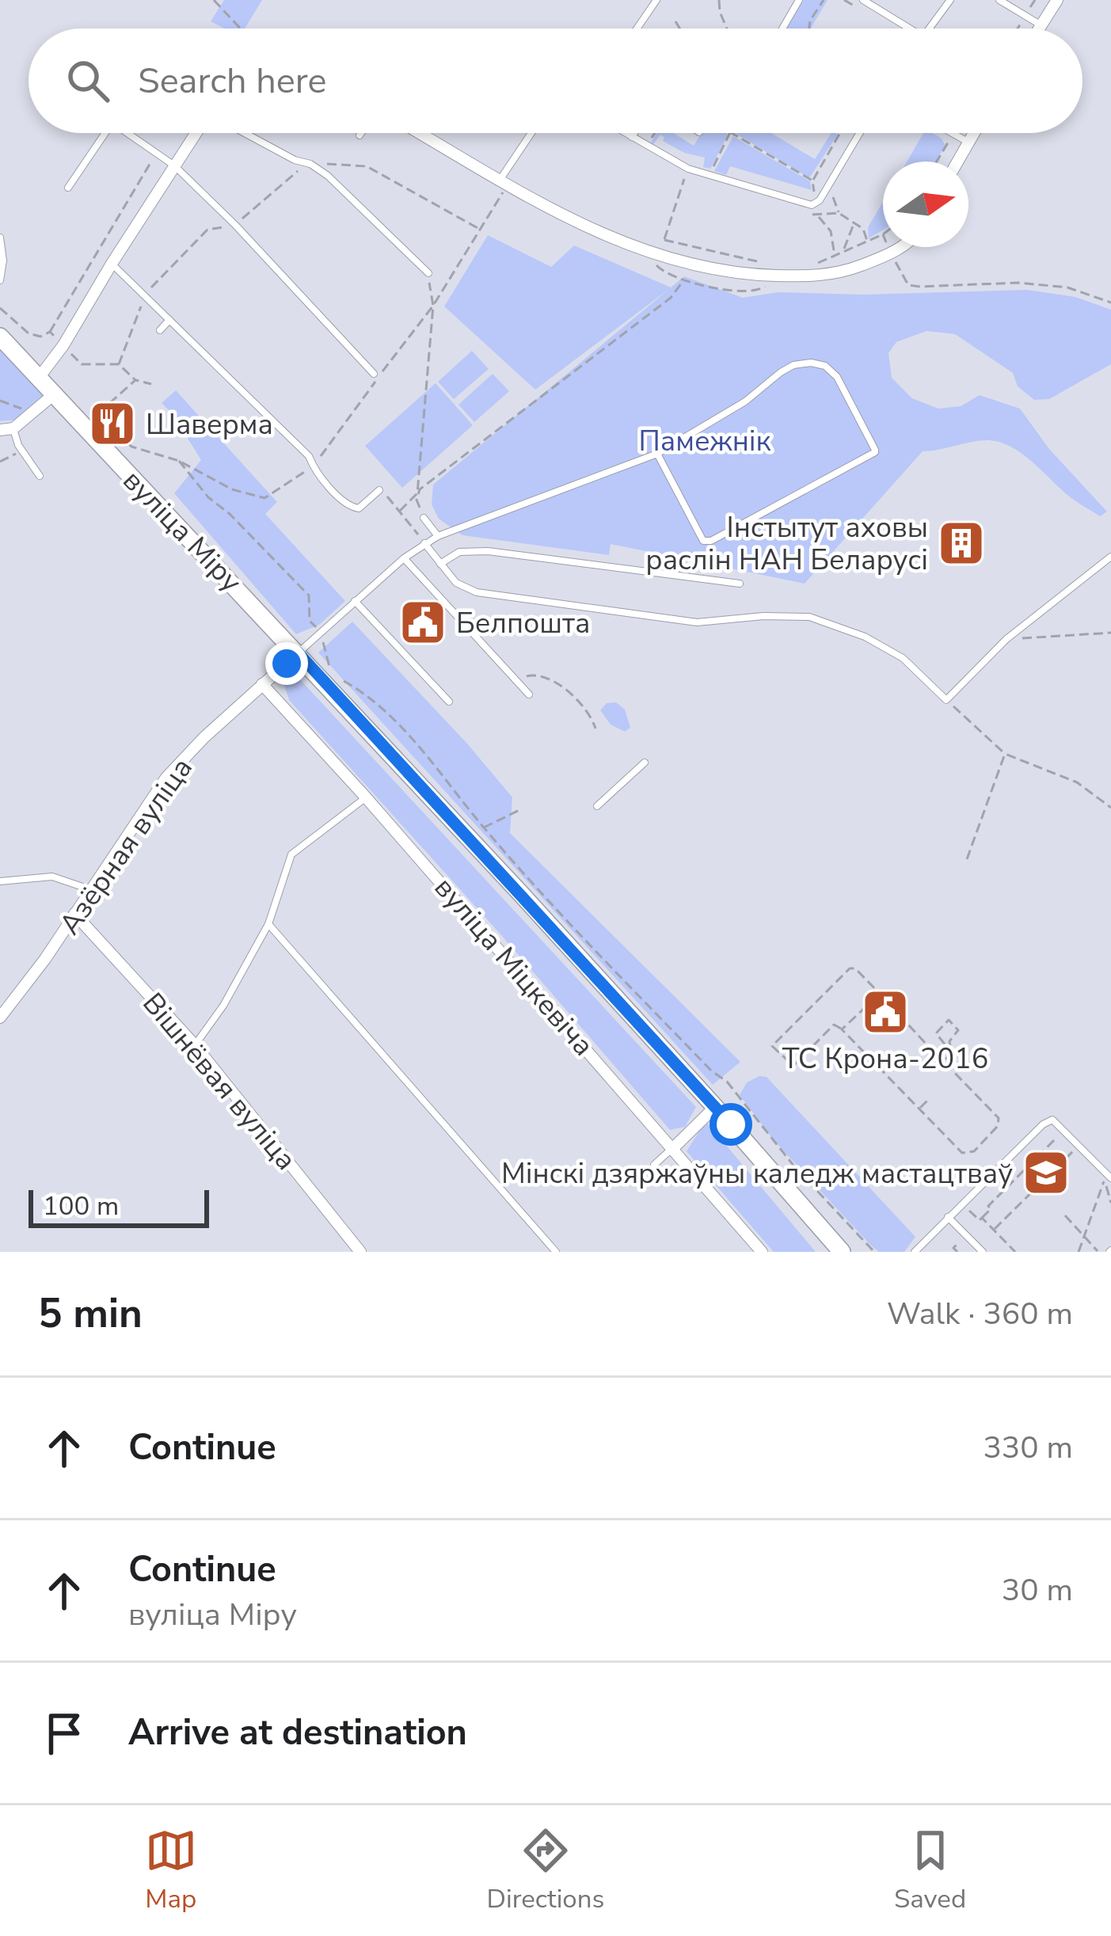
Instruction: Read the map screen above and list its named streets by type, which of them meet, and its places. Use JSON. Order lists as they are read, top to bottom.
{
  "streets": {
    "street": [
      "вуліца Міру",
      "Азёрная вуліца",
      "вуліца Міцкевіча",
      "Вішнёвая вуліца"
    ]
  },
  "crossings": [
    ["вуліца Міру", "Азёрная вуліца"],
    ["Азёрная вуліца", "вуліца Міцкевіча"],
    ["Азёрная вуліца", "Вішнёвая вуліца"]
  ],
  "parks": ["Памежнік"],
  "places": {
    "restaurant": ["Шаверма"],
    "building": ["Інстытут аховы раслін НАН Беларусі"],
    "public building": ["Белпошта", "ТС Крона-2016"],
    "school or university": ["Мінскі дзяржаўны каледж мастацтваў"]
  },
  "scale_bar": "100 m",
  "north": "right",
  "page": {
    "search": "Search here",
    "scale": "100 m",
    "heading": ["5 min", "Walk · 360 m"],
    "list": [
      ["Continue", "330 m"],
      ["Continue", "вуліца Міру", "30 m"],
      "Arrive at destination"
    ],
    "nav": ["Map", "Directions", "Saved"]
  }
}
